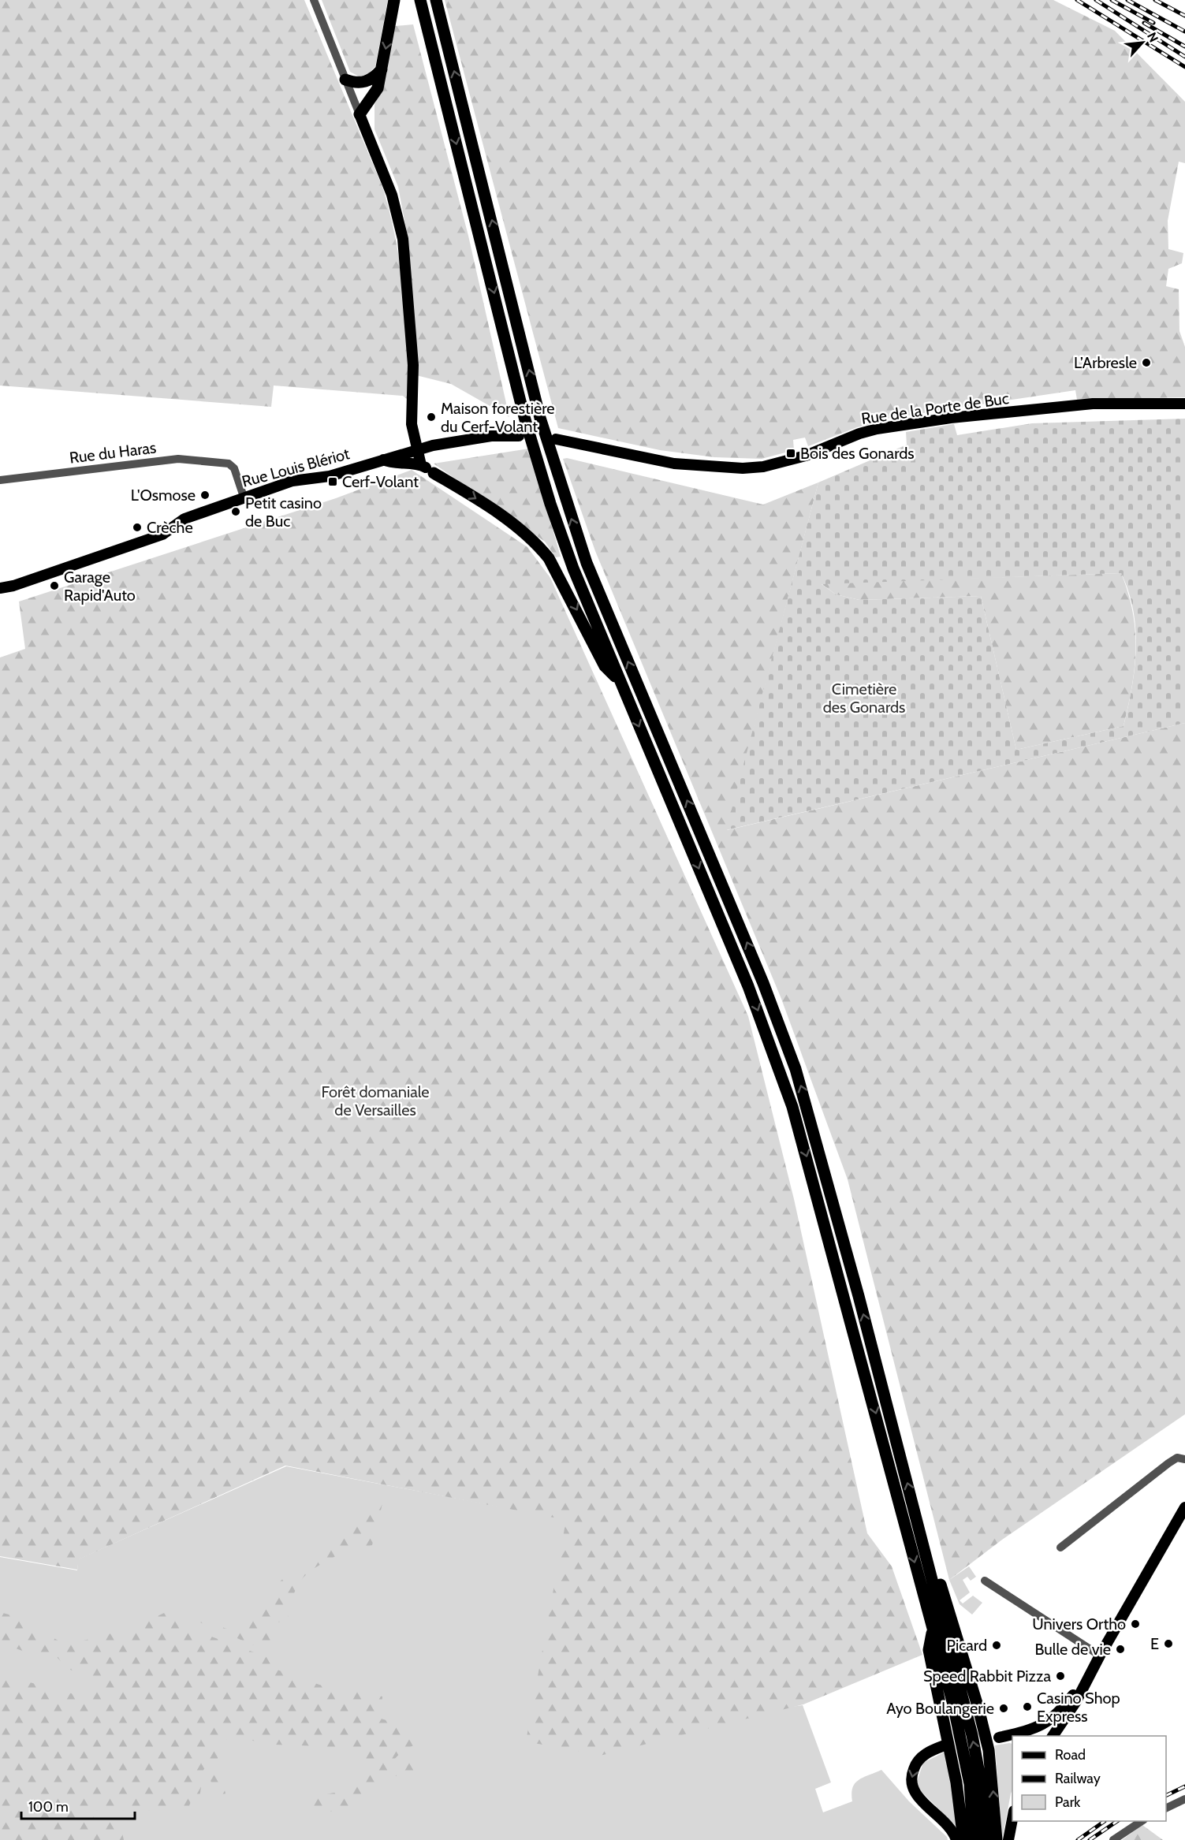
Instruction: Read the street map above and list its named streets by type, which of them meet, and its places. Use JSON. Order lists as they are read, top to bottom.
{
  "streets": {
    "main road": ["Rue de la Porte de Buc", "Rue Louis Blériot"],
    "street": ["Rue du Haras"]
  },
  "crossings": [
    ["Rue du Haras", "Rue Louis Blériot"]
  ],
  "parks": ["Cimetière des Gonards", "Forêt domaniale de Versailles"],
  "places": {
    "other": [
      "L’Arbresle",
      "Maison forestière du Cerf-Volant",
      "L'Osmose",
      "Petit casino de Buc",
      "Crèche",
      "Garage Rapid'Auto",
      "Univers Ortho",
      "E",
      "Picard",
      "Bulle de vie",
      "Speed Rabbit Pizza",
      "Casino Shop Express",
      "Ayo Boulangerie"
    ],
    "transit": ["Bois des Gonards", "Cerf-Volant"]
  },
  "legend": ["Road", "Railway", "Park"],
  "scale_bar": "100 m",
  "north": "top right"
}
